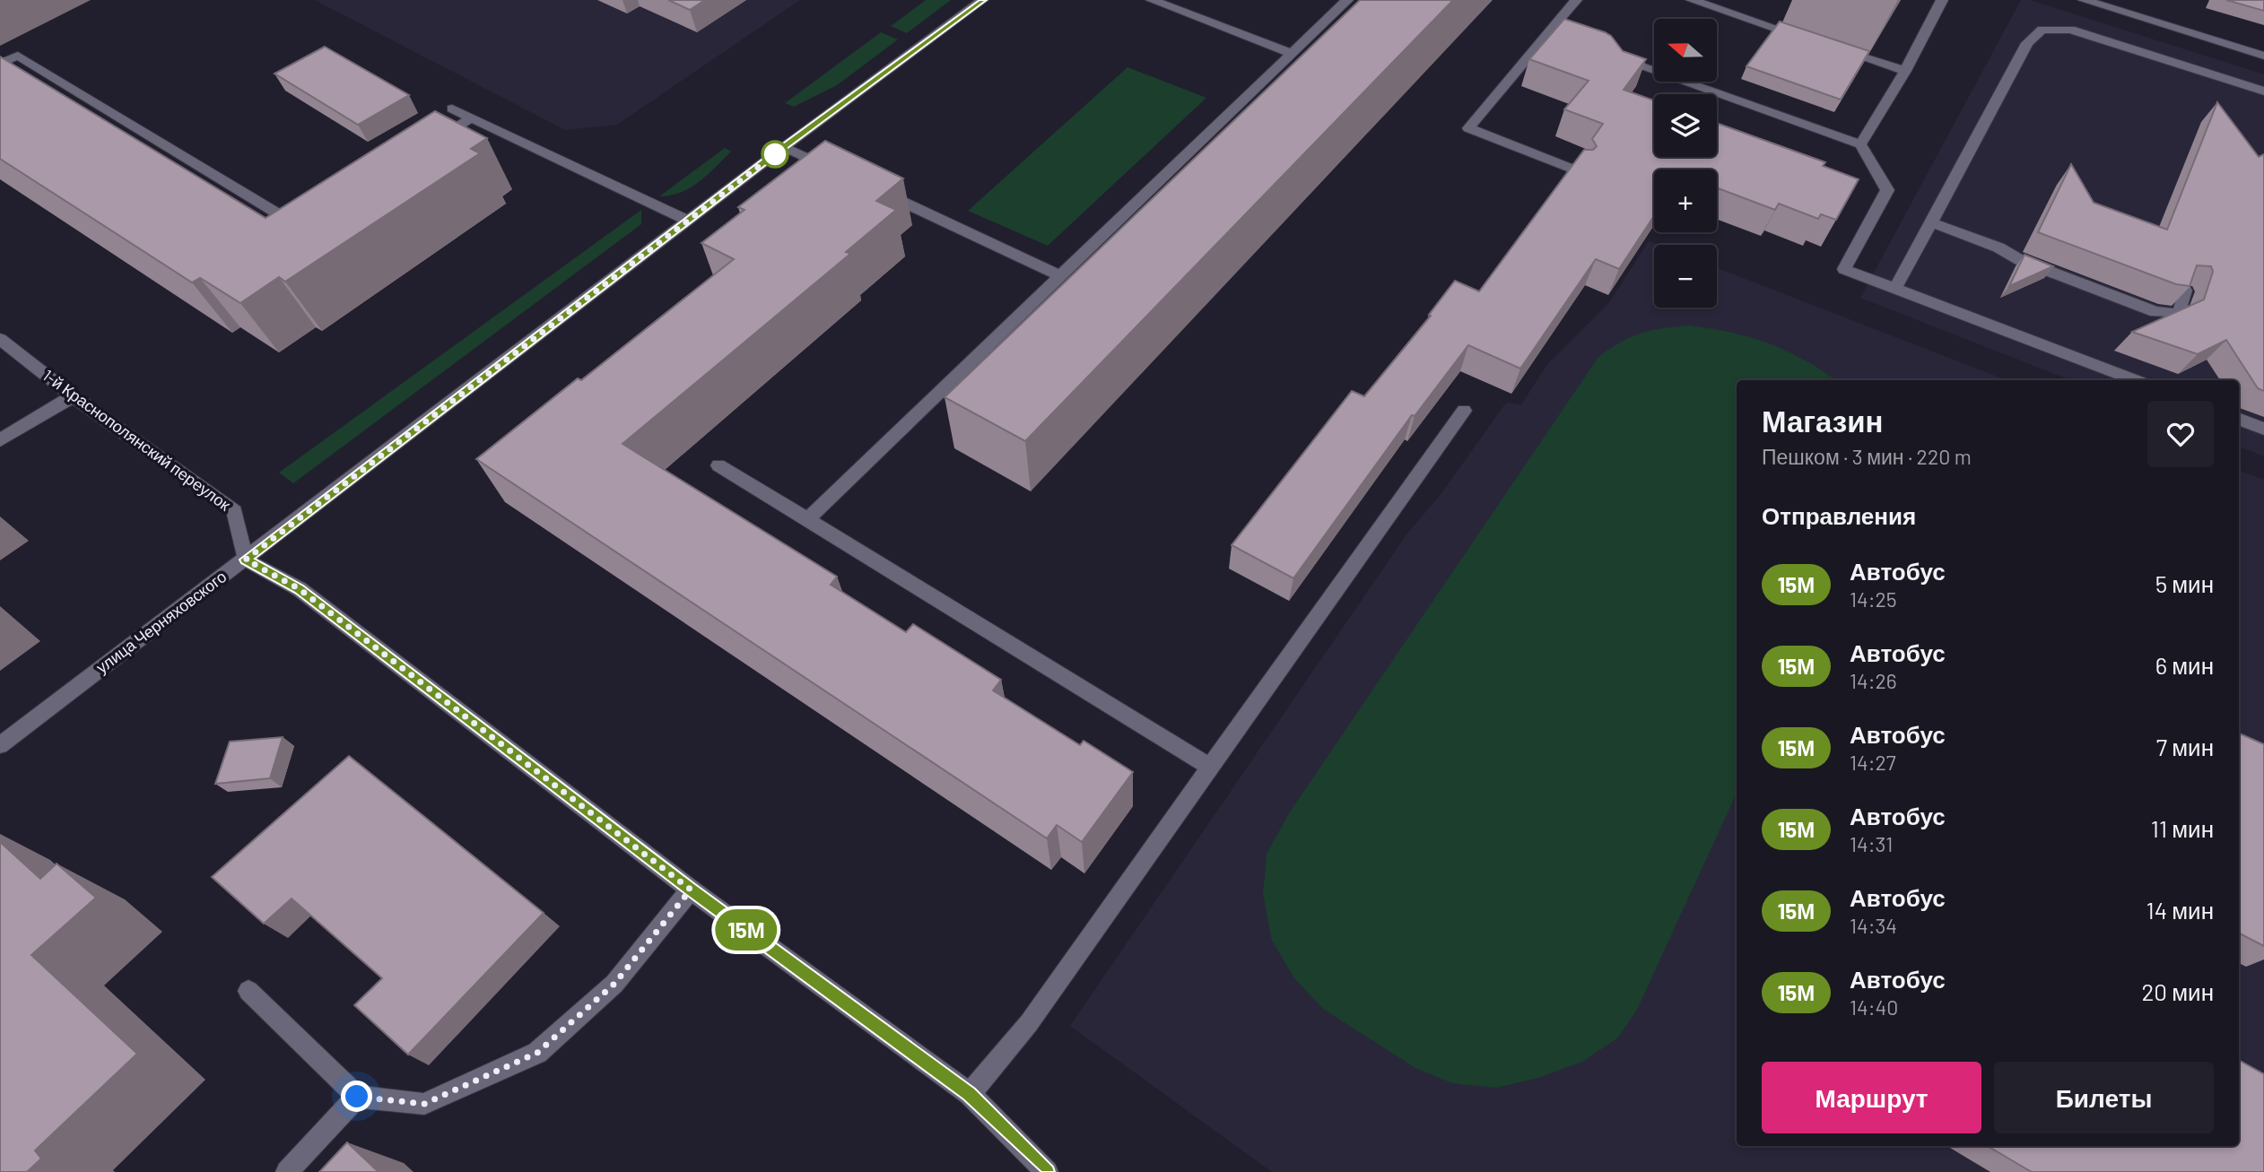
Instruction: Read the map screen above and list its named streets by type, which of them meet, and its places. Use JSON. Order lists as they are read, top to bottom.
{
  "streets": {
    "street": ["1-й Краснополянский переулок", "улица Черняховского"]
  },
  "crossings": [
    ["1-й Краснополянский переулок", "улица Черняховского"]
  ],
  "lines": ["bus line 15М"],
  "north": "left",
  "page": {
    "on_map": "15М",
    "map_buttons": ["+", "−"],
    "heading": [
      ["Магазин", "Пешком · 3 мин · 220 m"],
      "Отправления"
    ],
    "list": [
      {
        "mark": "15М",
        "name": "Автобус",
        "note": "14:25",
        "value": "5 мин"
      },
      {
        "mark": "15М",
        "name": "Автобус",
        "note": "14:26",
        "value": "6 мин"
      },
      {
        "mark": "15М",
        "name": "Автобус",
        "note": "14:27",
        "value": "7 мин"
      },
      {
        "mark": "15М",
        "name": "Автобус",
        "note": "14:31",
        "value": "11 мин"
      },
      {
        "mark": "15М",
        "name": "Автобус",
        "note": "14:34",
        "value": "14 мин"
      },
      {
        "mark": "15М",
        "name": "Автобус",
        "note": "14:40",
        "value": "20 мин"
      }
    ],
    "buttons": ["Маршрут", "Билеты"]
  }
}
